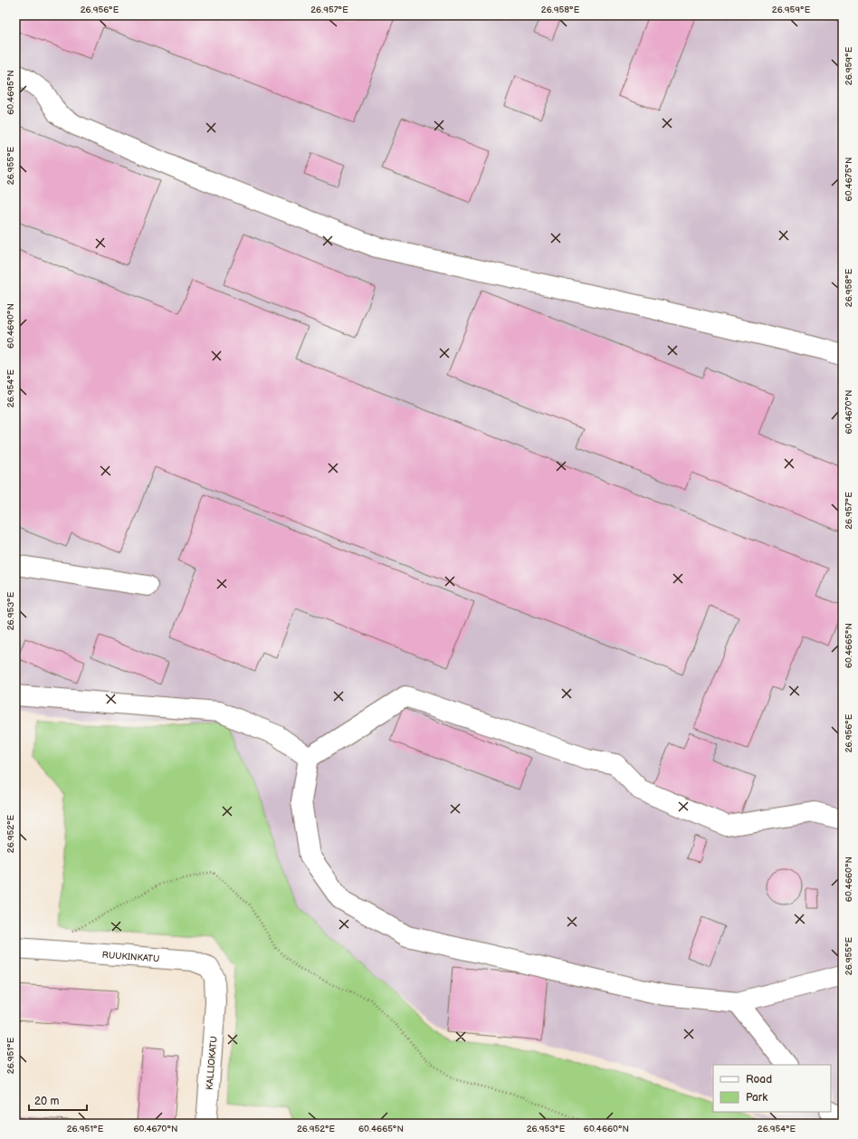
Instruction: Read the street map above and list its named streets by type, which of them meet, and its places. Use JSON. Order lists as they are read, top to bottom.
{
  "streets": {
    "street": ["RUUKINKATU", "KALLIOKATU"]
  },
  "crossings": [
    ["RUUKINKATU", "KALLIOKATU"]
  ],
  "legend": ["Road", "Park"],
  "scale_bar": "20 m",
  "coordinates": [
    "26.956°E",
    "26.957°E",
    "26.958°E",
    "26.959°E",
    "60.4695°N",
    "26.955°E",
    "60.4675°N",
    "60.4690°N",
    "26.954°E",
    "60.4670°N",
    "26.953°E",
    "60.4665°N",
    "26.952°E",
    "60.4660°N",
    "26.951°E"
  ]
}
